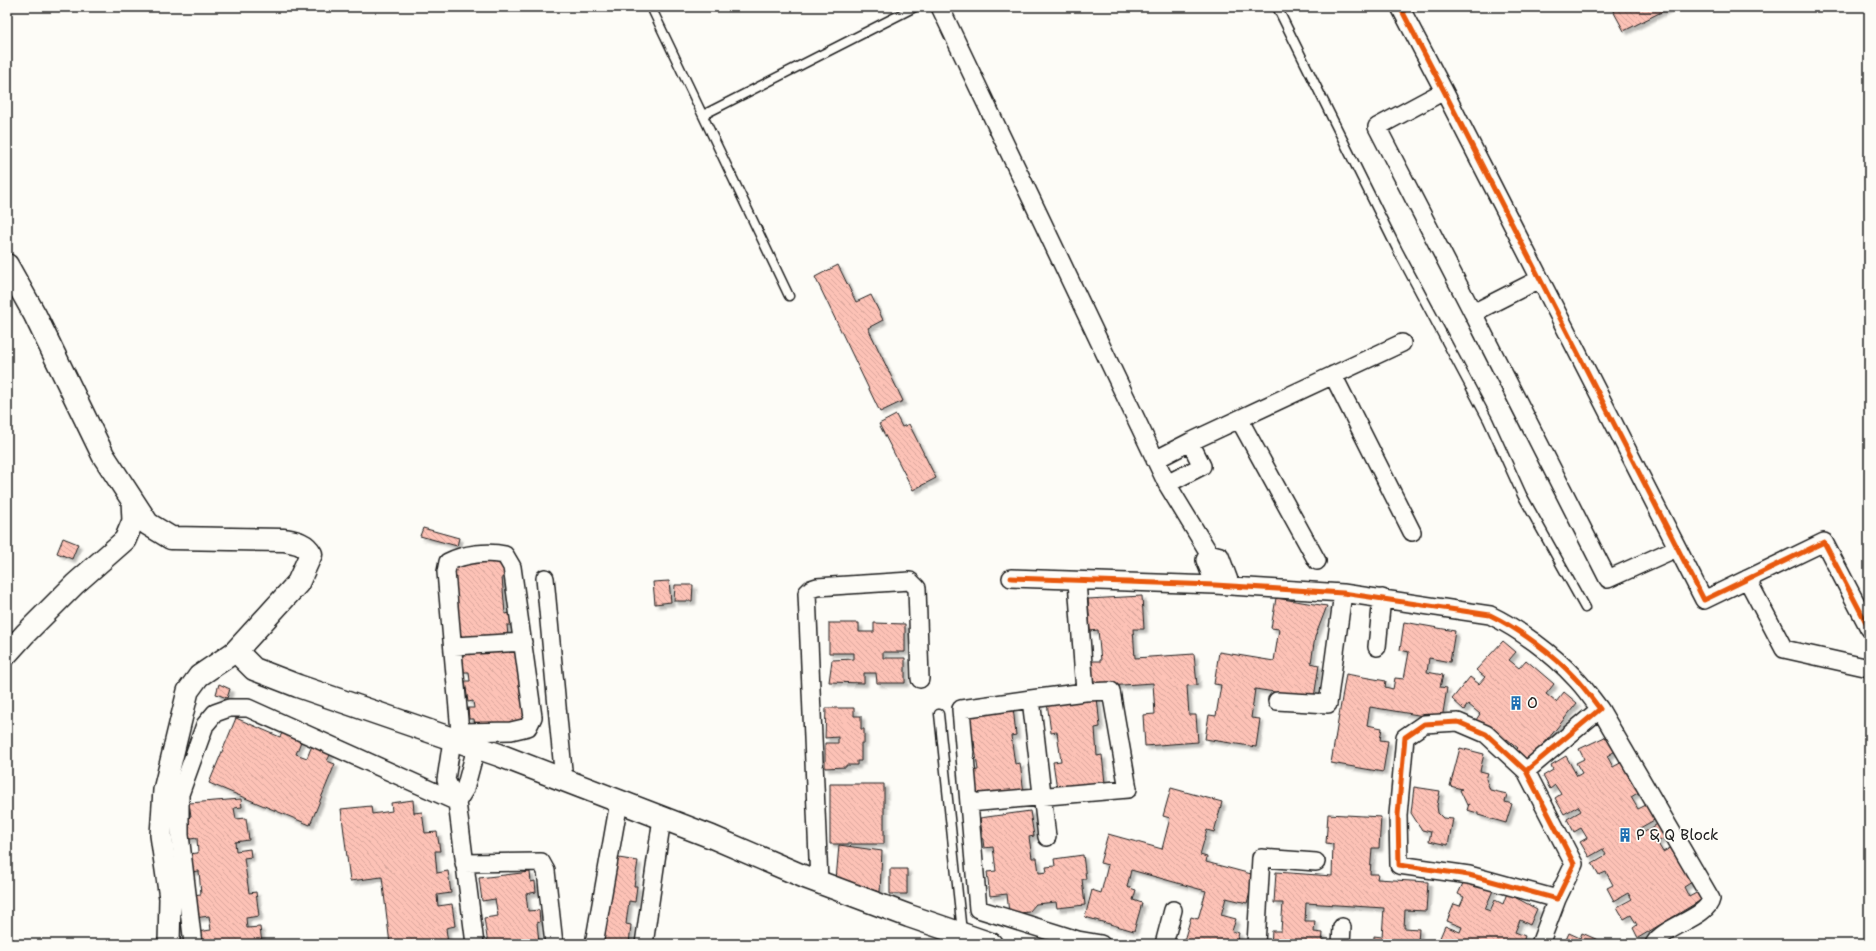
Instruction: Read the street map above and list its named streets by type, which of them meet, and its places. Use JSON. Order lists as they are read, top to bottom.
{
  "places": {
    "building": ["O", "P & Q Block"]
  }
}
